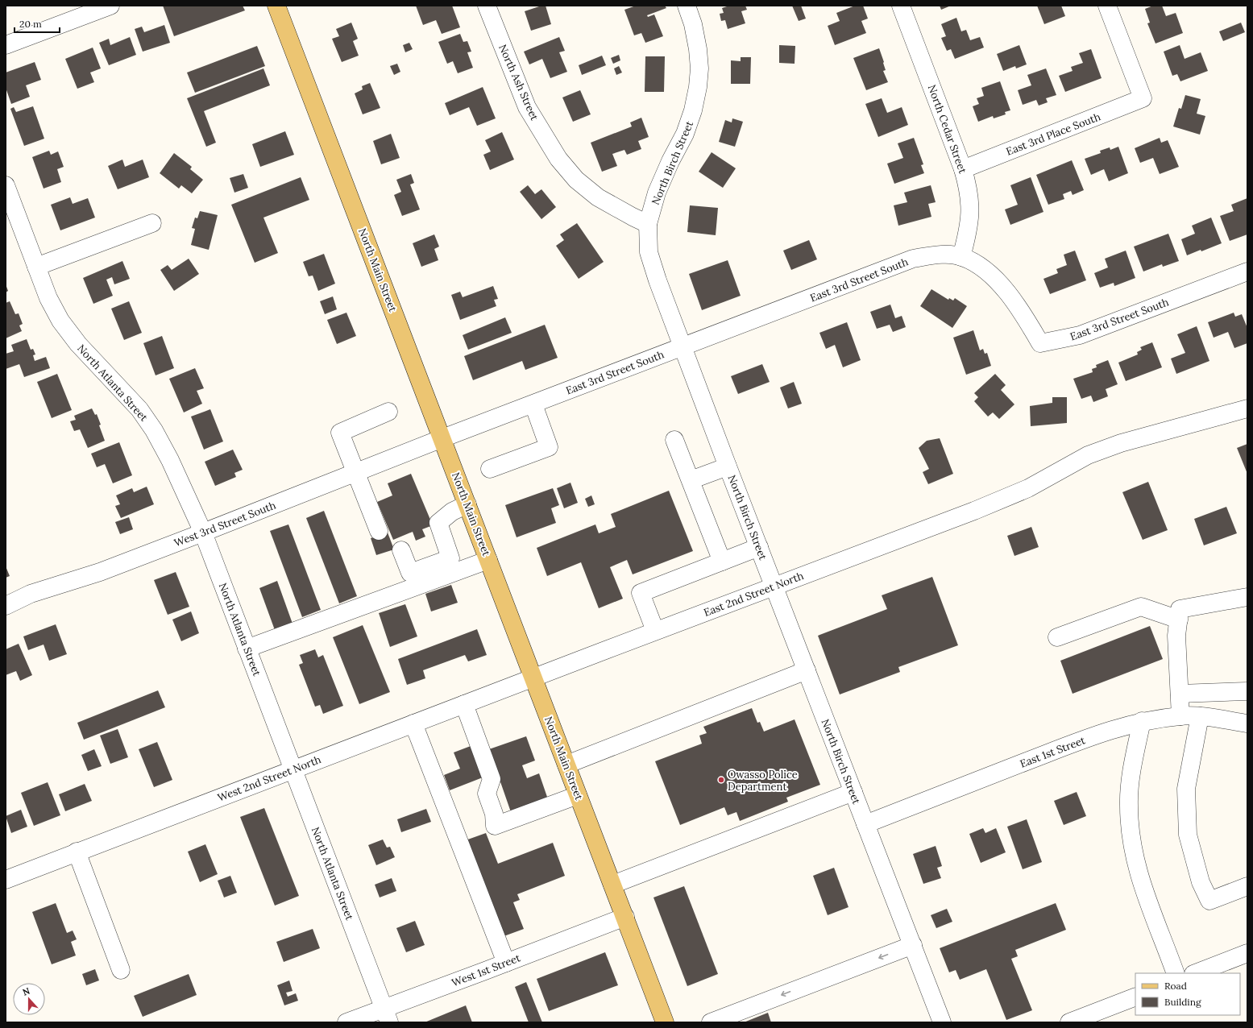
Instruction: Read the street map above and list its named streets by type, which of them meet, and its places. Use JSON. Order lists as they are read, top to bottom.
{
  "streets": {
    "main road": ["North Main Street"],
    "street": [
      "North Ash Street",
      "North Cedar Street",
      "East 3rd Place South",
      "North Birch Street",
      "East 3rd Street South",
      "North Atlanta Street",
      "West 3rd Street South",
      "East 2nd Street North",
      "East 1st Street",
      "West 2nd Street North",
      "West 1st Street"
    ]
  },
  "crossings": [
    ["North Ash Street", "North Birch Street"],
    ["North Cedar Street", "East 3rd Place South"],
    ["North Cedar Street", "East 3rd Street South"],
    ["North Birch Street", "East 3rd Street South"],
    ["North Birch Street", "East 2nd Street North"],
    ["North Birch Street", "East 1st Street"],
    ["North Main Street", "East 3rd Street South"],
    ["North Main Street", "West 3rd Street South"],
    ["North Main Street", "East 2nd Street North"],
    ["North Main Street", "West 2nd Street North"],
    ["North Main Street", "West 1st Street"],
    ["East 3rd Street South", "West 3rd Street South"],
    ["North Atlanta Street", "West 3rd Street South"],
    ["North Atlanta Street", "West 2nd Street North"],
    ["North Atlanta Street", "West 1st Street"],
    ["East 2nd Street North", "West 2nd Street North"]
  ],
  "places": ["Owasso Police Department"],
  "legend": ["Road", "Building"],
  "scale_bar": "20 m",
  "north": "top"
}
